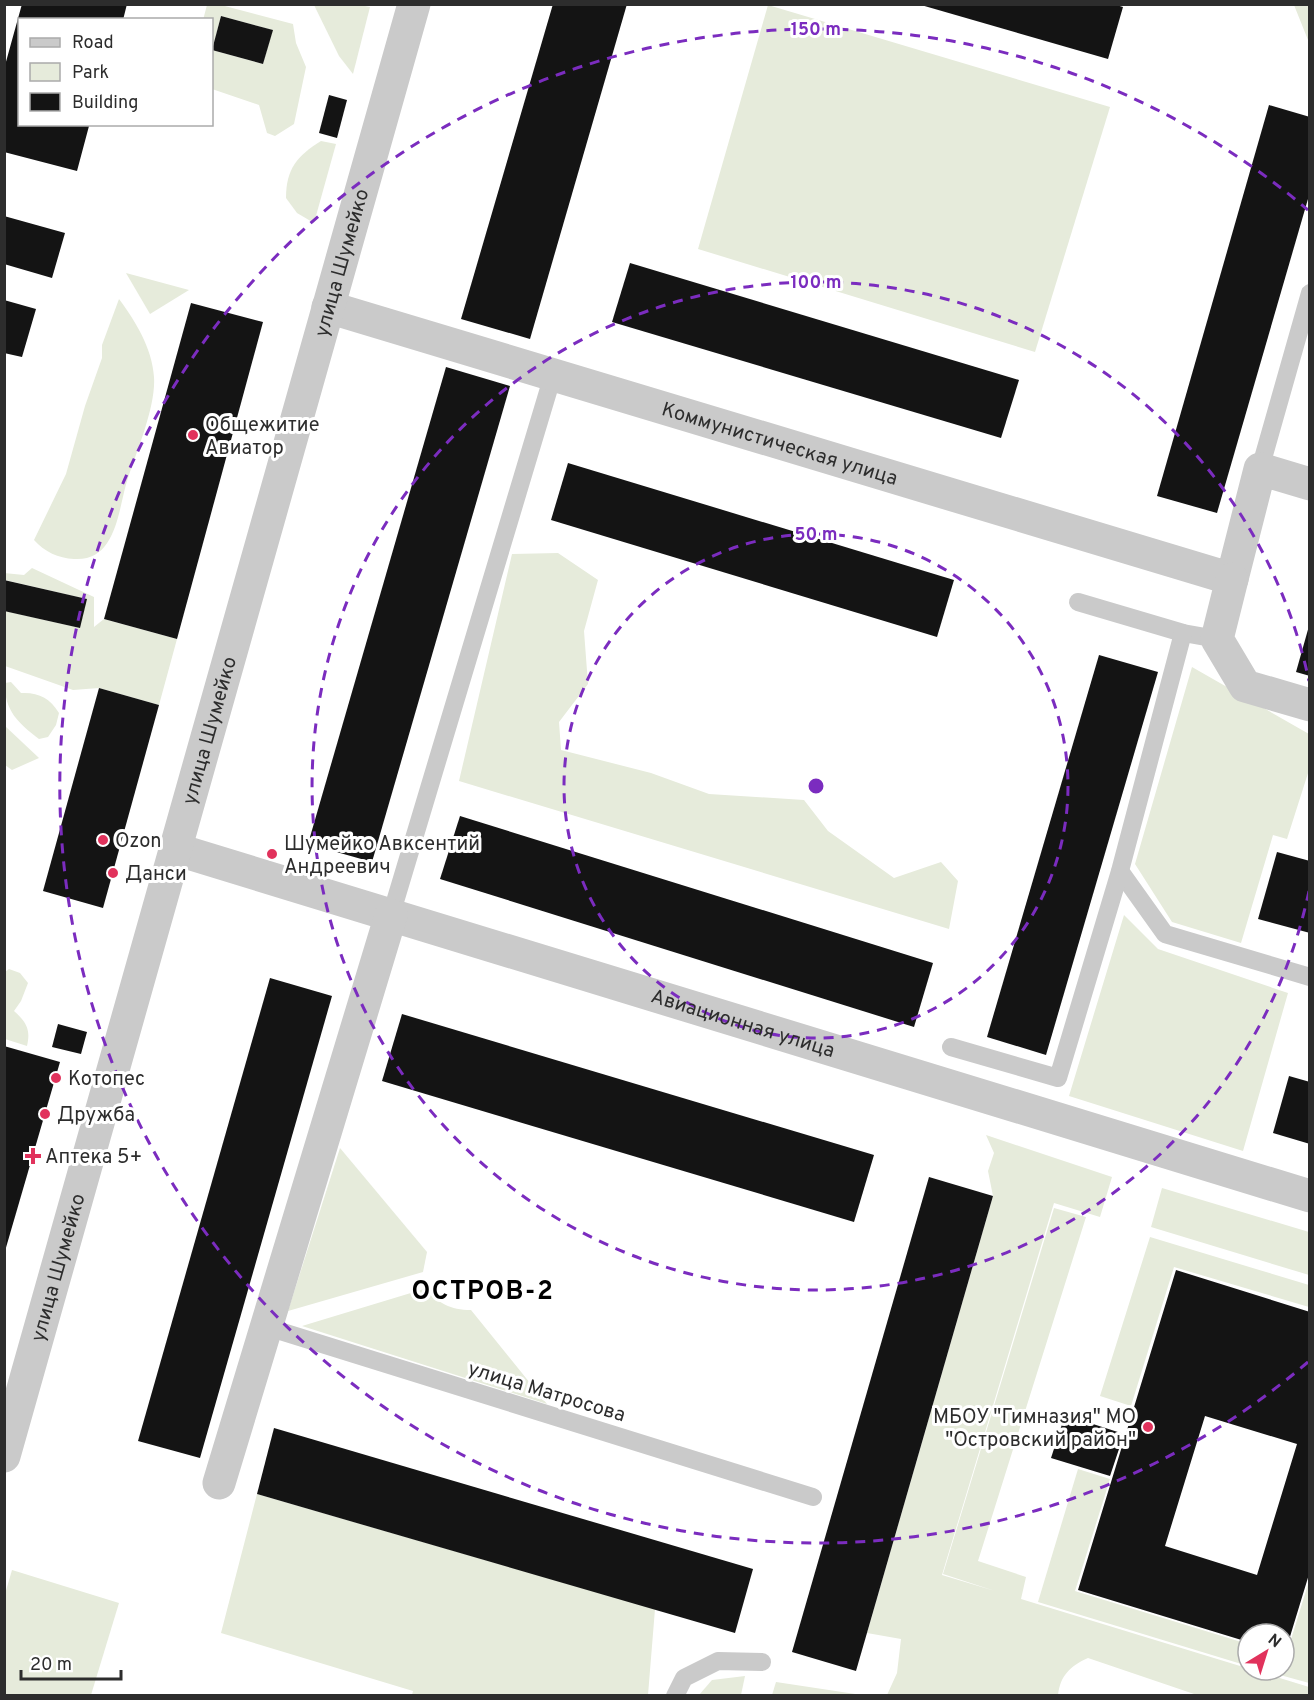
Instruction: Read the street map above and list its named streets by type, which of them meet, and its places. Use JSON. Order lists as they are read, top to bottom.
{
  "streets": {
    "street": ["улица Шумейко", "Коммунистическая улица", "Авиационная улица"],
    "lane": ["улица Матросова"]
  },
  "crossings": [
    ["улица Шумейко", "Коммунистическая улица"],
    ["улица Шумейко", "Авиационная улица"]
  ],
  "districts": ["ОСТРОВ-2"],
  "places": {
    "other": [
      "Общежитие Авиатор",
      "Ozon",
      "Шумейко Авксентий Андреевич",
      "Данси",
      "Котопес",
      "Дружба",
      "МБОУ \"Гимназия\" МО \"Островский район\""
    ],
    "health": ["Аптека 5+"]
  },
  "legend": ["Road", "Park", "Building"],
  "scale_bar": "20 m",
  "north": "top right",
  "rings": ["150 m", "100 m", "50 m"]
}
